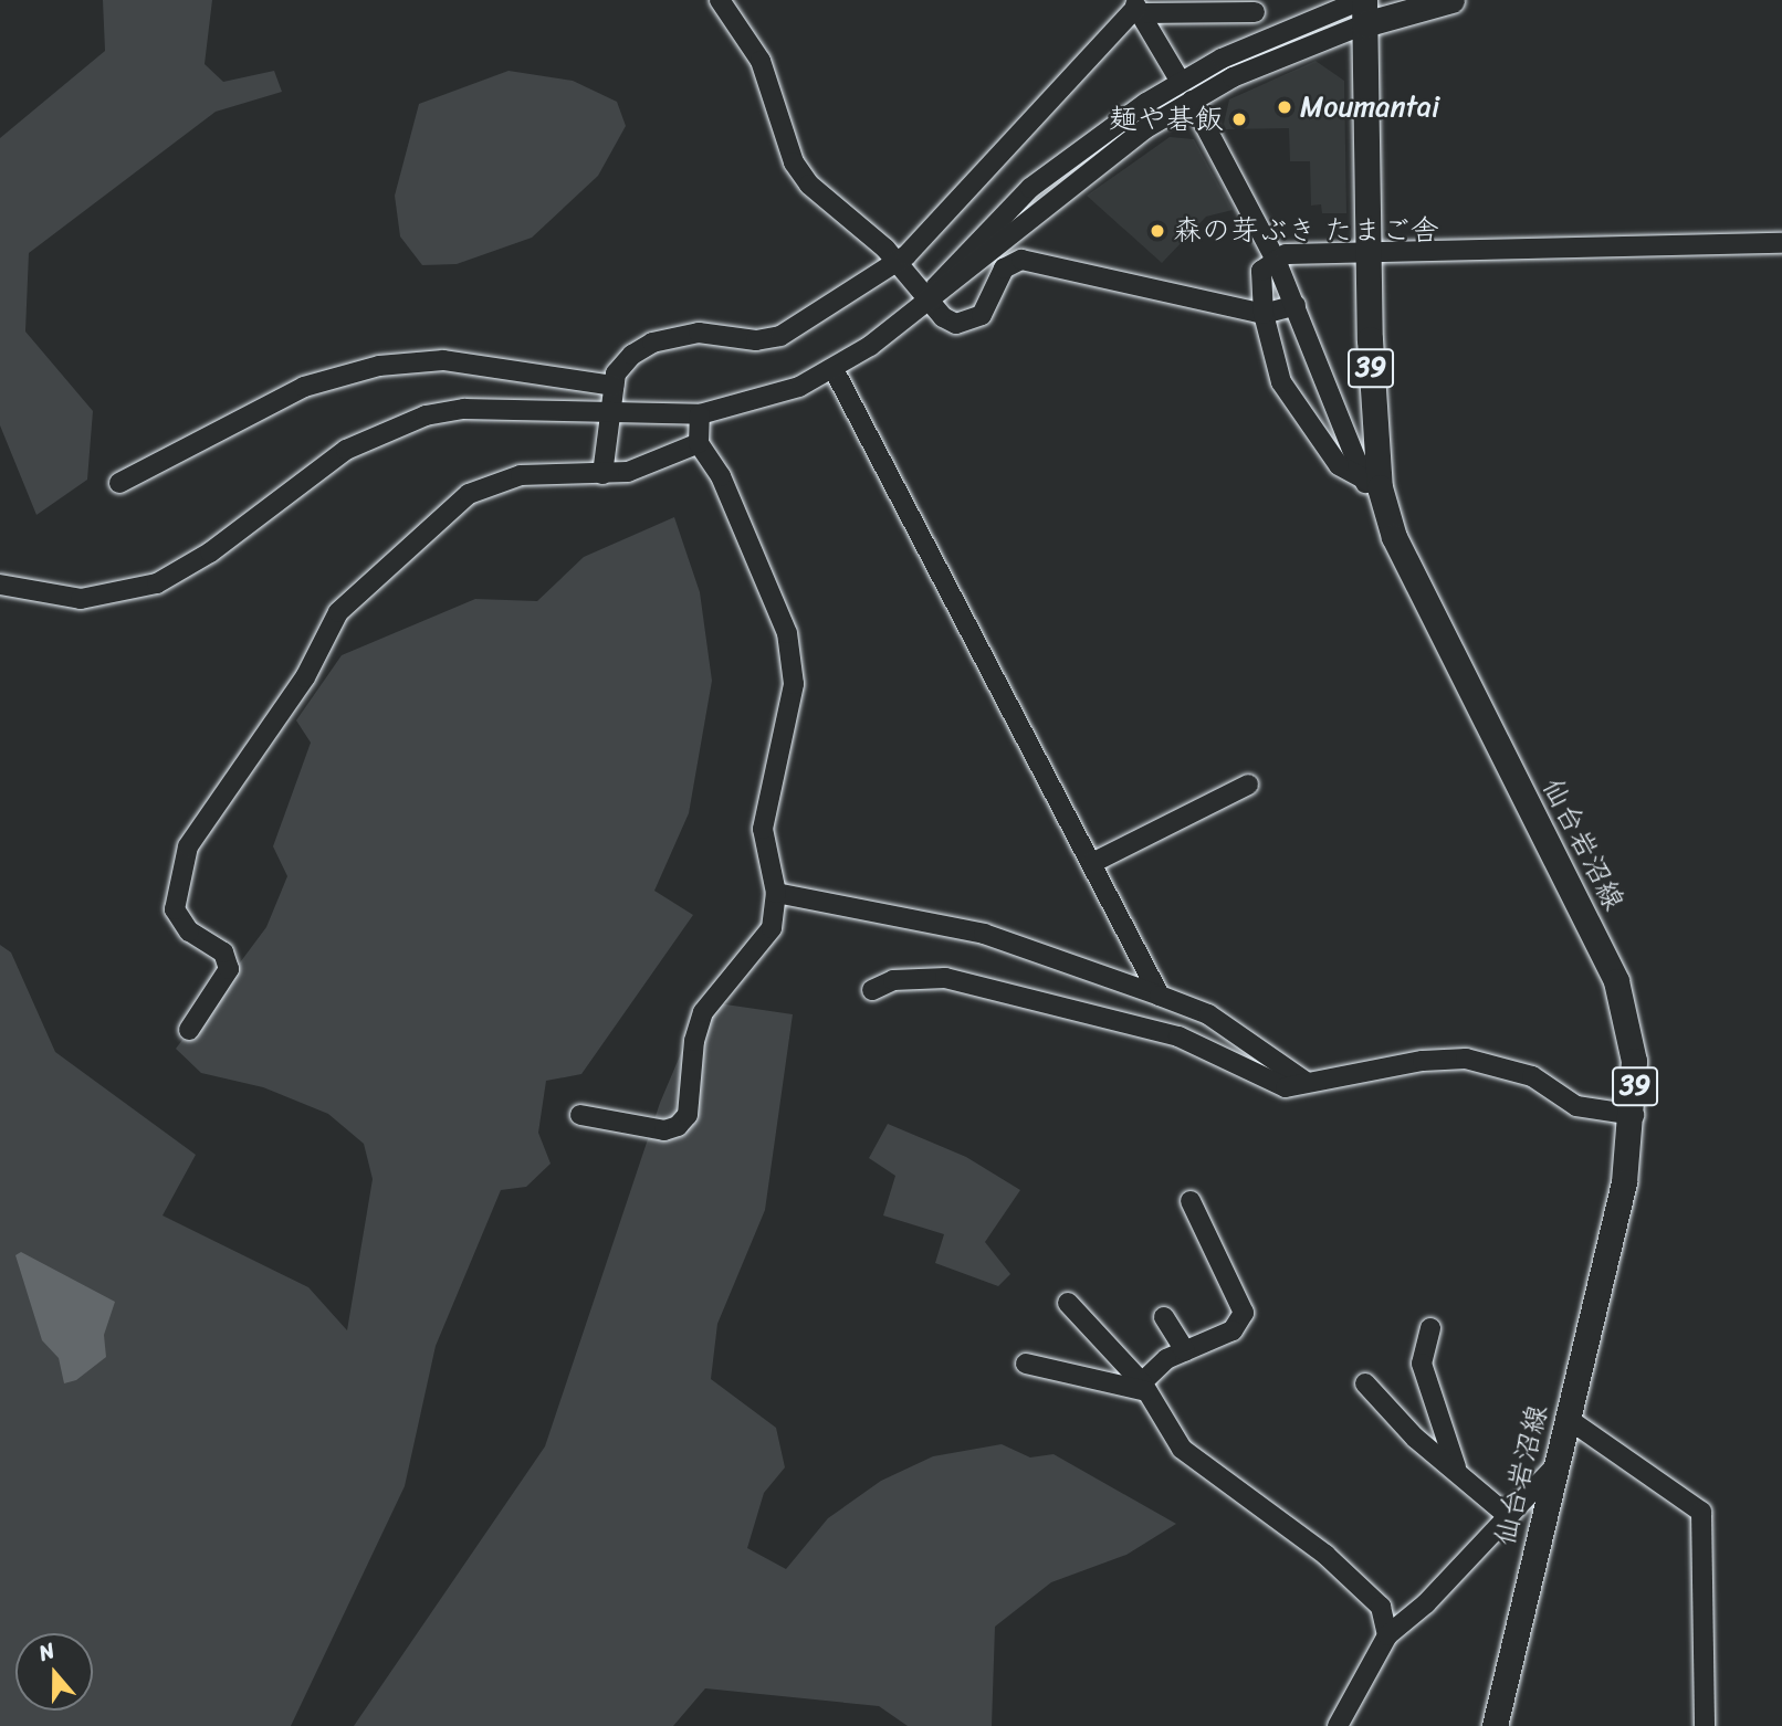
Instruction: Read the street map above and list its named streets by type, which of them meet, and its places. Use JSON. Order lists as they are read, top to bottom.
{
  "streets": {
    "main road": ["39", "仙台岩沼線"]
  },
  "places": ["Moumantai", "麺や碁飯", "森の芽ぶき たまご舎"],
  "north": "top"
}
